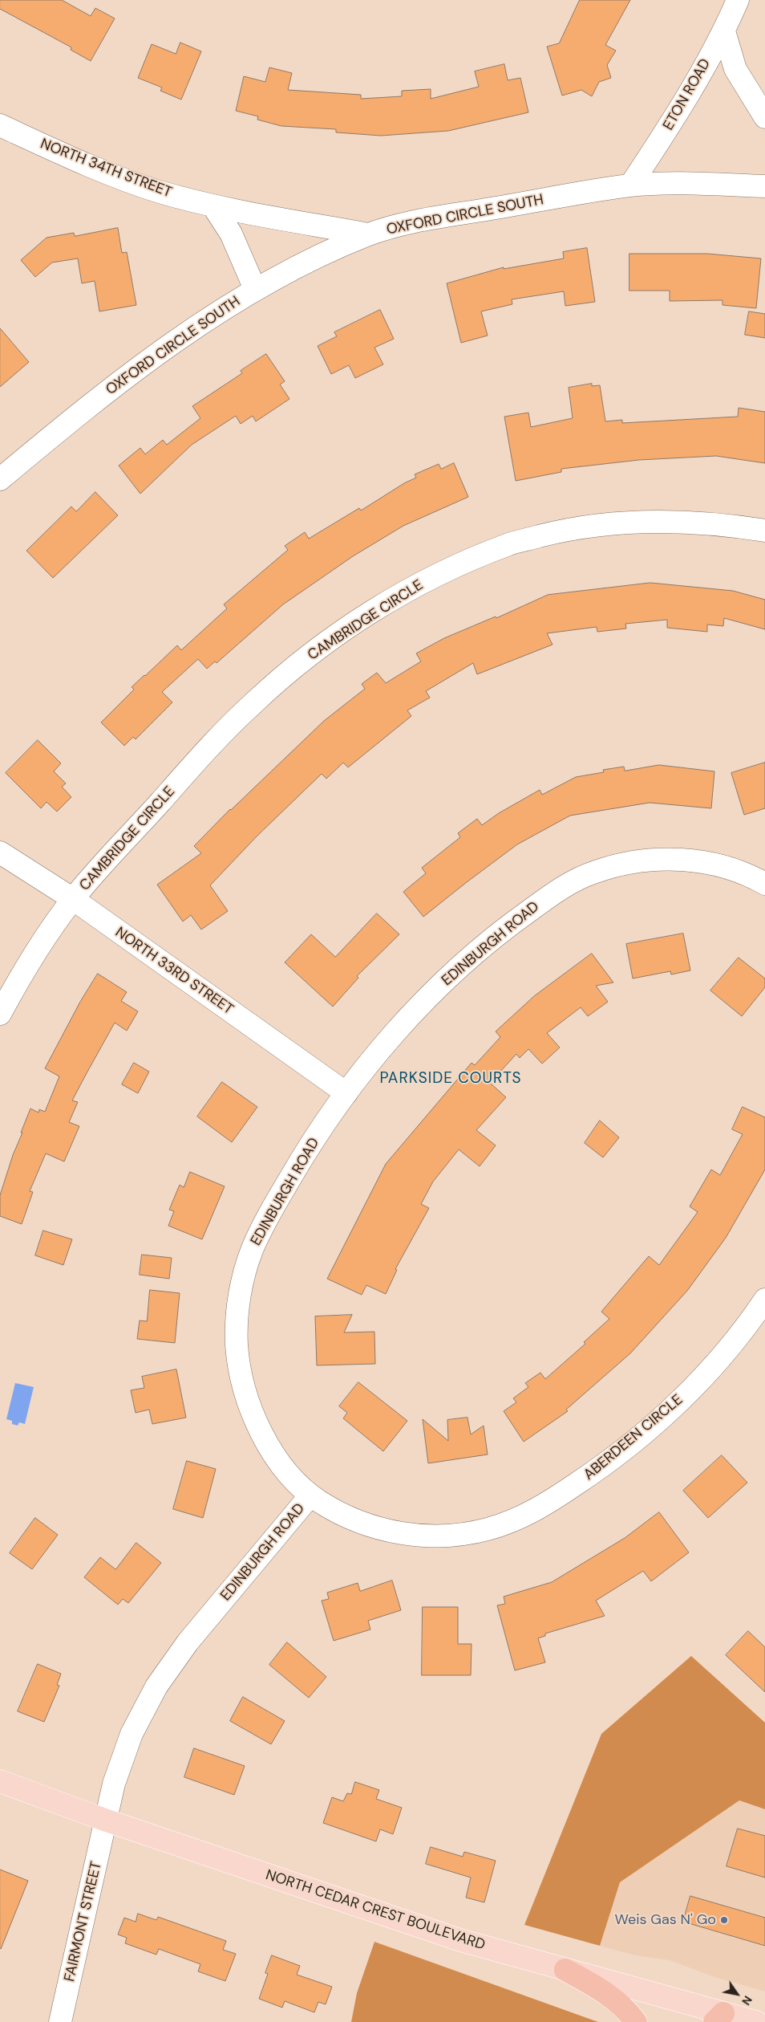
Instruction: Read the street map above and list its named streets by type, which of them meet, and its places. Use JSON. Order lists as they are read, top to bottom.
{
  "streets": {
    "main road": ["NORTH CEDAR CREST BOULEVARD"],
    "street": [
      "ETON ROAD",
      "NORTH 34TH STREET",
      "OXFORD CIRCLE SOUTH",
      "CAMBRIDGE CIRCLE",
      "EDINBURGH ROAD",
      "NORTH 33RD STREET",
      "ABERDEEN CIRCLE",
      "FAIRMONT STREET"
    ]
  },
  "crossings": [
    ["ETON ROAD", "OXFORD CIRCLE SOUTH"],
    ["NORTH 34TH STREET", "OXFORD CIRCLE SOUTH"],
    ["CAMBRIDGE CIRCLE", "NORTH 33RD STREET"],
    ["EDINBURGH ROAD", "NORTH 33RD STREET"],
    ["EDINBURGH ROAD", "ABERDEEN CIRCLE"],
    ["EDINBURGH ROAD", "NORTH CEDAR CREST BOULEVARD"],
    ["EDINBURGH ROAD", "FAIRMONT STREET"],
    ["NORTH CEDAR CREST BOULEVARD", "FAIRMONT STREET"]
  ],
  "districts": ["PARKSIDE COURTS"],
  "places": ["Weis Gas N' Go"],
  "north": "bottom right"
}
